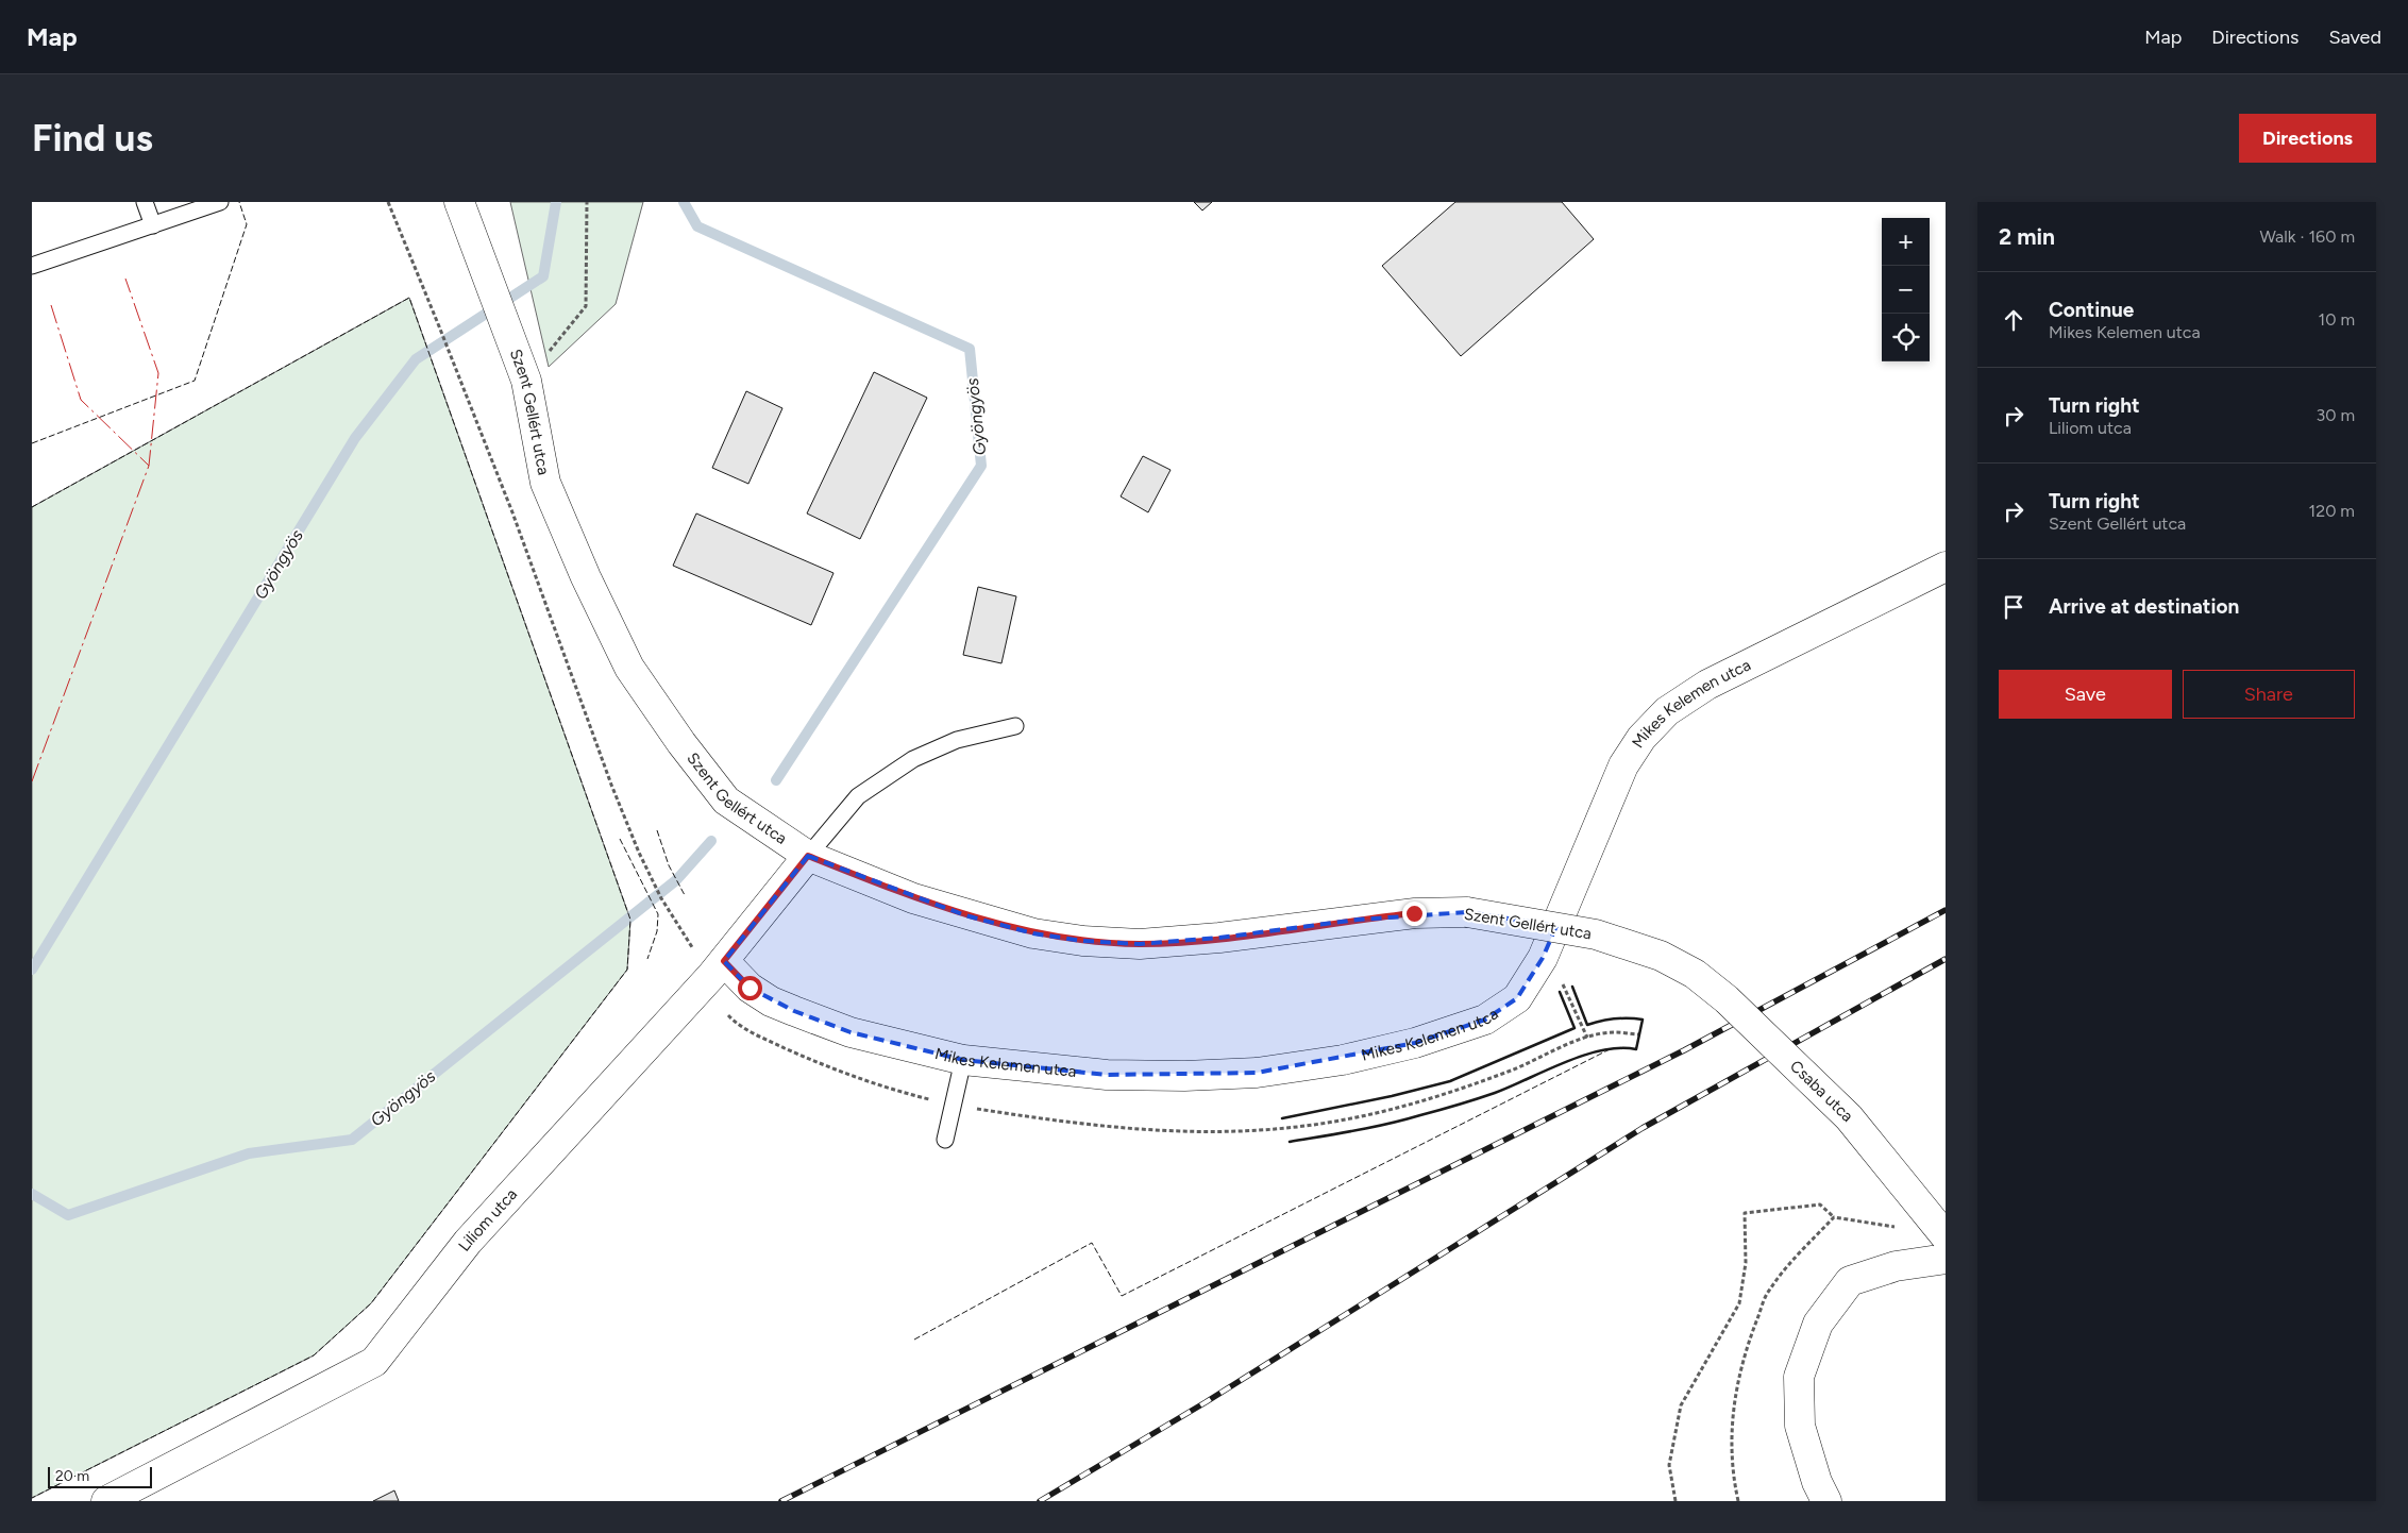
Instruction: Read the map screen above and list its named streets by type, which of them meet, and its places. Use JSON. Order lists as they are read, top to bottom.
{
  "streets": {
    "street": [
      "Szent Gellért utca",
      "Mikes Kelemen utca",
      "Csaba utca",
      "Liliom utca"
    ]
  },
  "crossings": [
    ["Szent Gellért utca", "Csaba utca"],
    ["Szent Gellért utca", "Liliom utca"],
    ["Mikes Kelemen utca", "Liliom utca"]
  ],
  "water": ["Gyöngyös"],
  "scale_bar": "20 m",
  "page": {
    "header": "Map",
    "nav": ["Map", "Directions", "Saved"],
    "buttons": [
      "Directions",
      ["Save", "Share"]
    ],
    "title": "Find us",
    "heading": ["2 min", "Walk · 160 m"],
    "map_buttons": ["+", "−"],
    "list": [
      ["Continue", "Mikes Kelemen utca", "10 m"],
      ["Turn right", "Liliom utca", "30 m"],
      ["Turn right", "Szent Gellért utca", "120 m"],
      "Arrive at destination"
    ],
    "scale": "20 m"
  }
}
